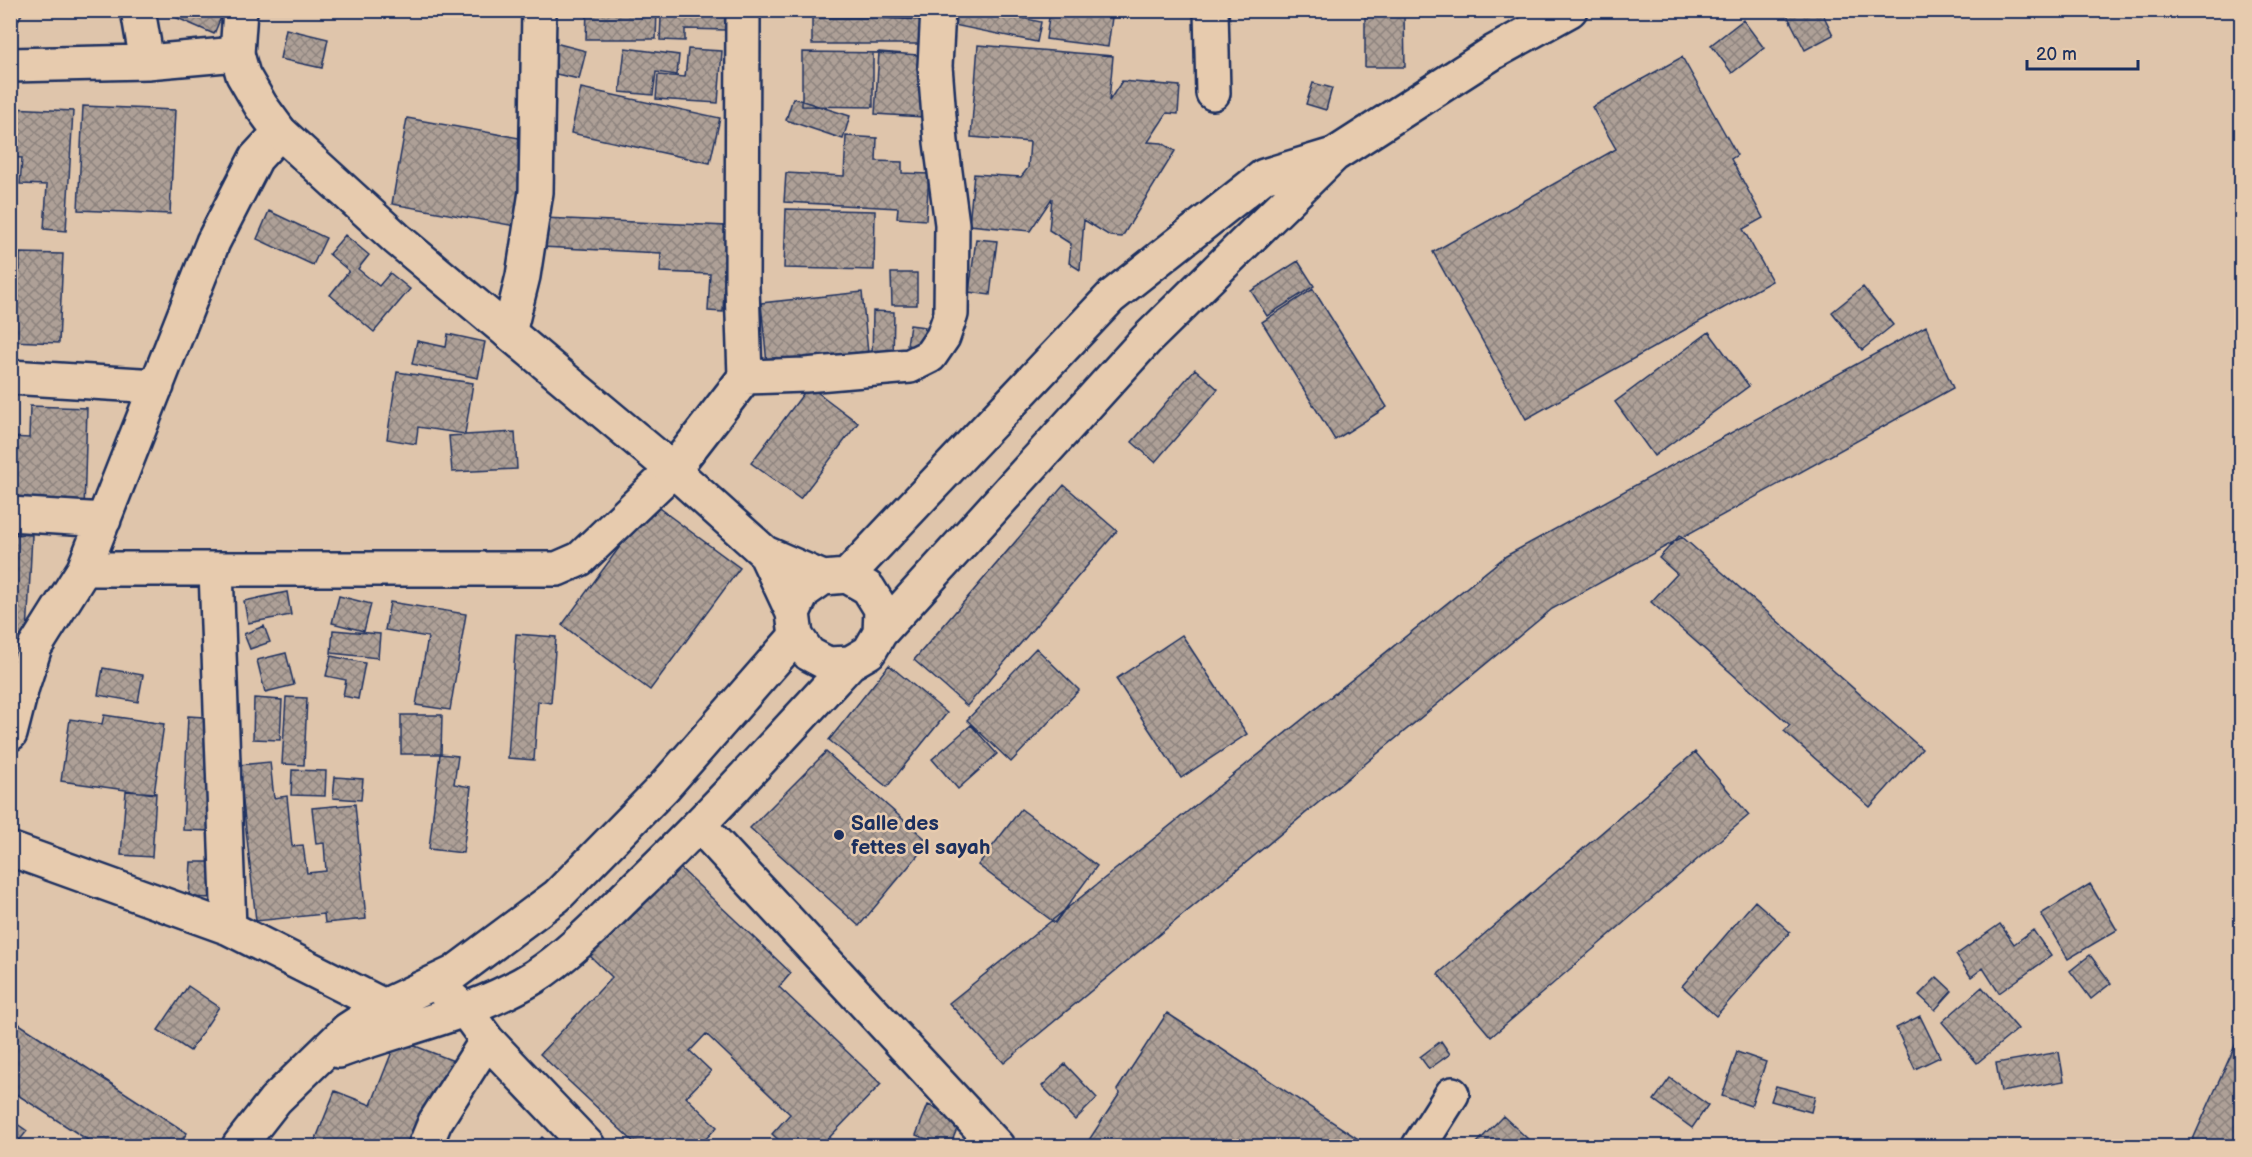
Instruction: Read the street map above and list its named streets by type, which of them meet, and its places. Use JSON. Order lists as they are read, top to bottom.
{
  "places": ["Salle des fettes el sayah"],
  "scale_bar": "20 m"
}
